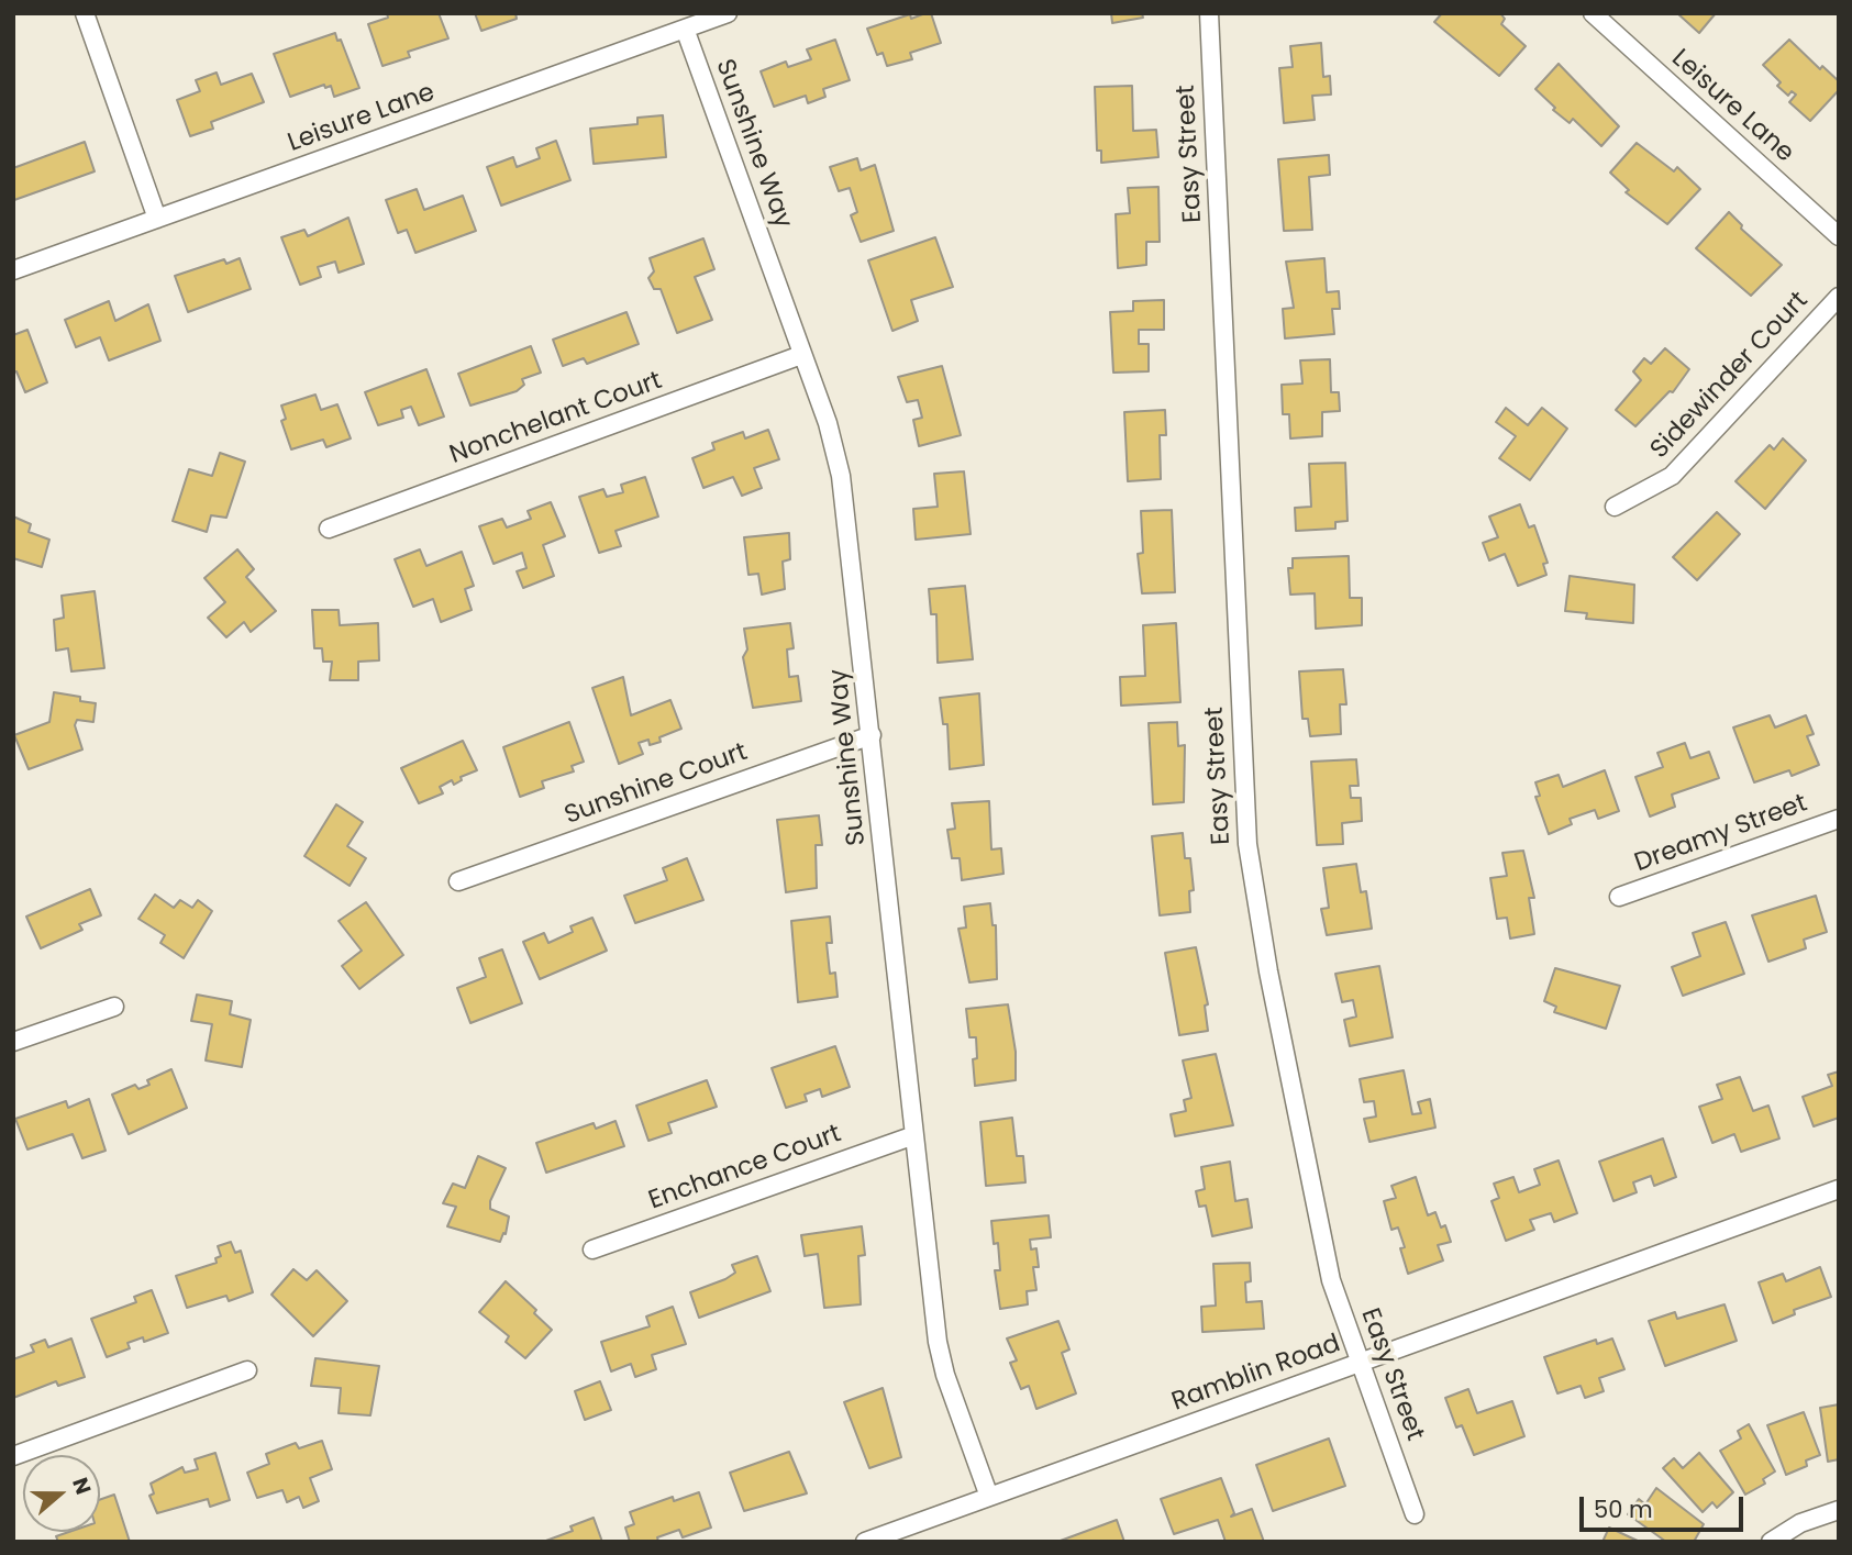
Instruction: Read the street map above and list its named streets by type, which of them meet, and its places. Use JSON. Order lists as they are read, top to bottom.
{
  "streets": {
    "street": [
      "Leisure Lane",
      "Sunshine Way",
      "Easy Street",
      "Sidewinder Court",
      "Nonchelant Court",
      "Sunshine Court",
      "Dreamy Street",
      "Enchance Court",
      "Ramblin Road"
    ]
  },
  "crossings": [
    ["Leisure Lane", "Sunshine Way"],
    ["Sunshine Way", "Nonchelant Court"],
    ["Sunshine Way", "Sunshine Court"],
    ["Sunshine Way", "Enchance Court"],
    ["Sunshine Way", "Ramblin Road"],
    ["Easy Street", "Ramblin Road"]
  ],
  "scale_bar": "50 m",
  "north": "right"
}
